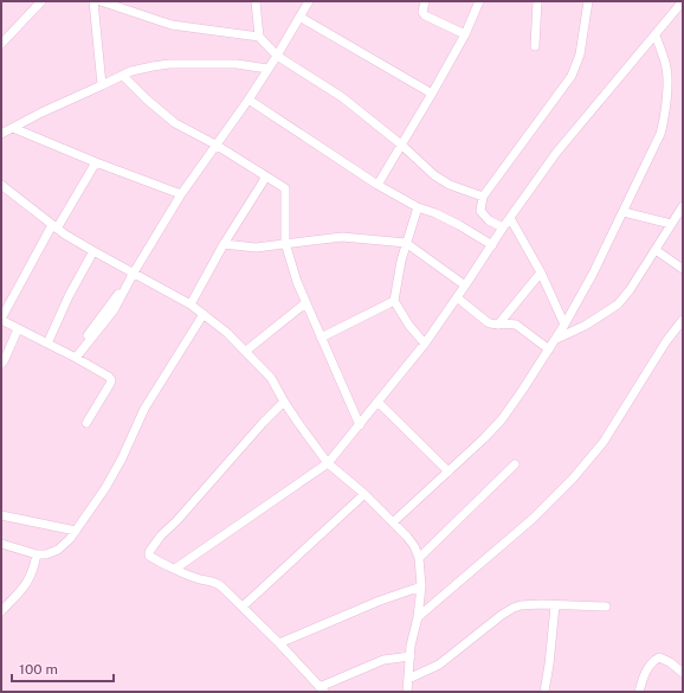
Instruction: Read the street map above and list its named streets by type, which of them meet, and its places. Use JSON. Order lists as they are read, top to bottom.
{
  "scale_bar": "100 m"
}
